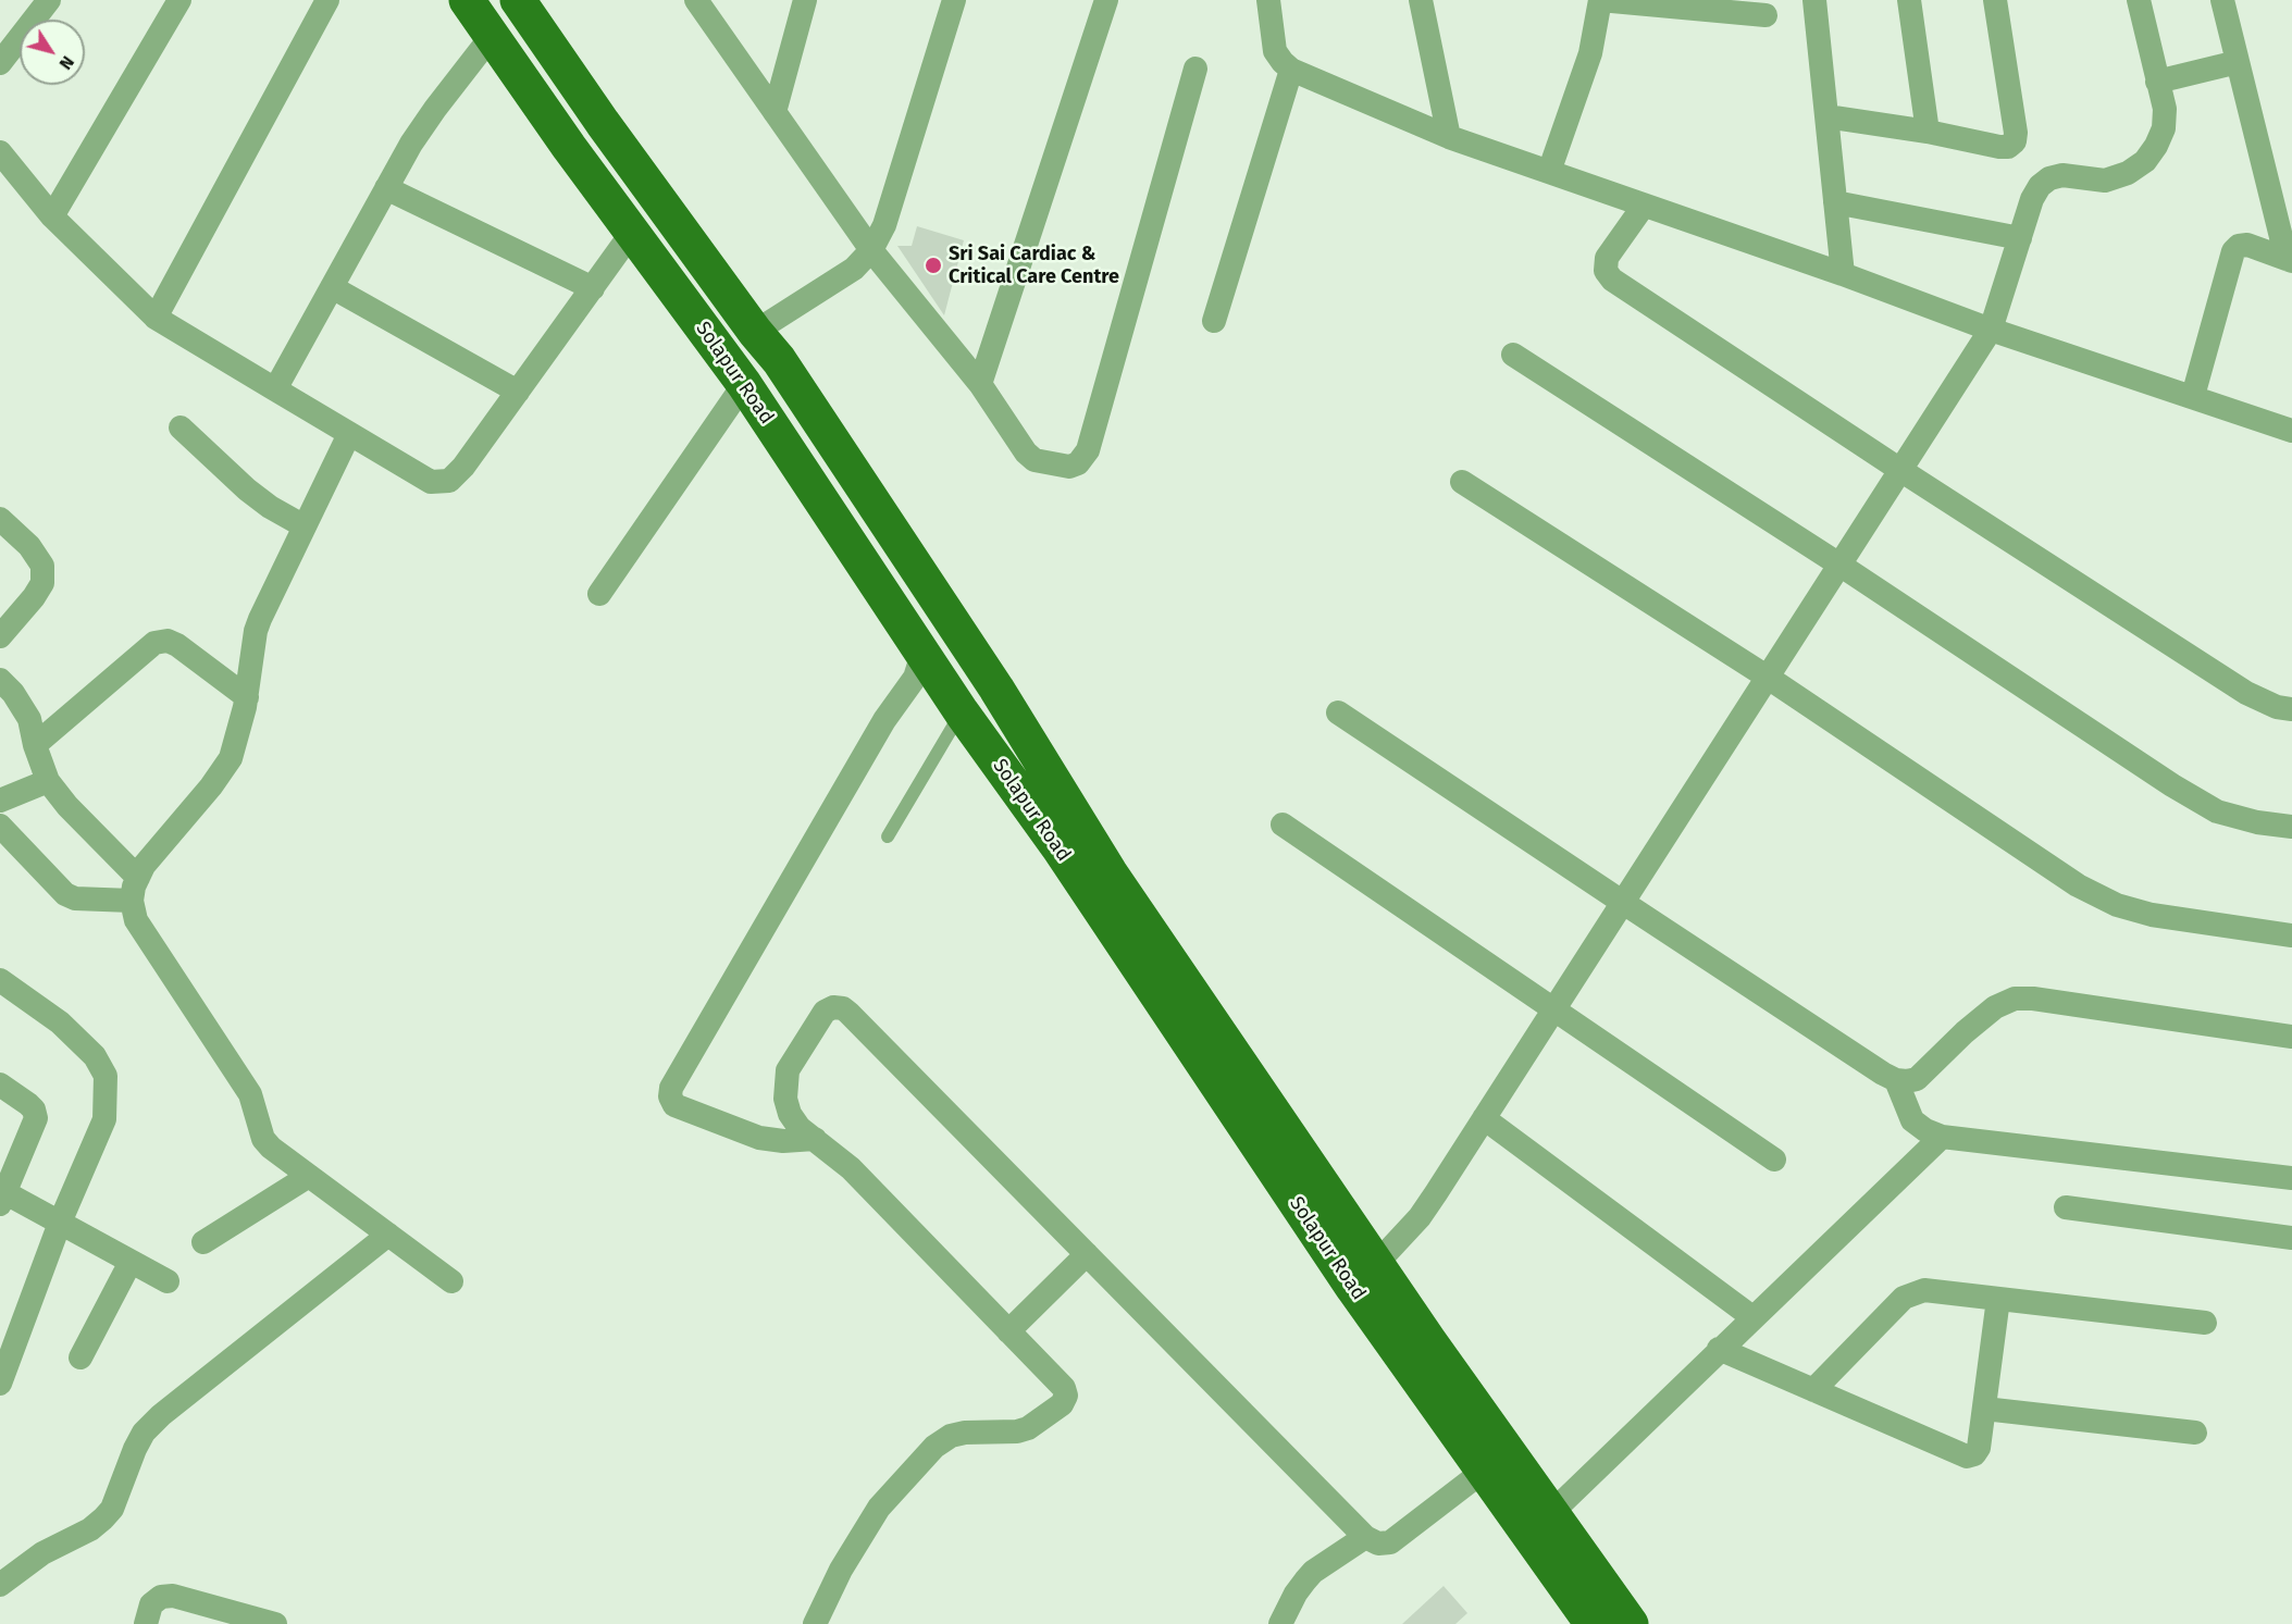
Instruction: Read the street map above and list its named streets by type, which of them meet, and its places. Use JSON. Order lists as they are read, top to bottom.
{
  "streets": {
    "main road": ["Solapur Road"]
  },
  "places": ["Sri Sai Cardiac & Critical Care Centre"],
  "north": "bottom right"
}
